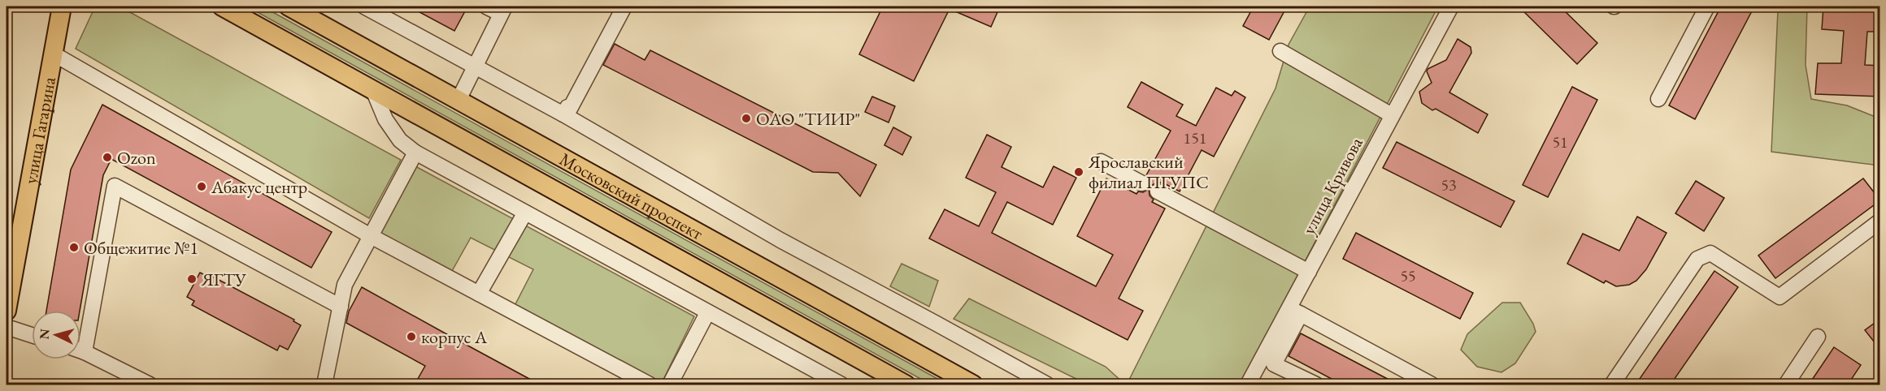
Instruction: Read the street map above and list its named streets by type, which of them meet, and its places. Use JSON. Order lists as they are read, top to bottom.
{
  "streets": {
    "main road": ["улица Гагарина", "Московский проспект"],
    "street": ["улица Кривова"]
  },
  "places": [
    "ОАО \"ТИИР\"",
    "Ozon",
    "Ярославский филиал ПГУПС",
    "Абакус центр",
    "Общежитие №1",
    "ЯГТУ",
    "корпус А"
  ],
  "house_numbers": [
    "151",
    "51",
    "53",
    "55"
  ],
  "north": "left"
}
